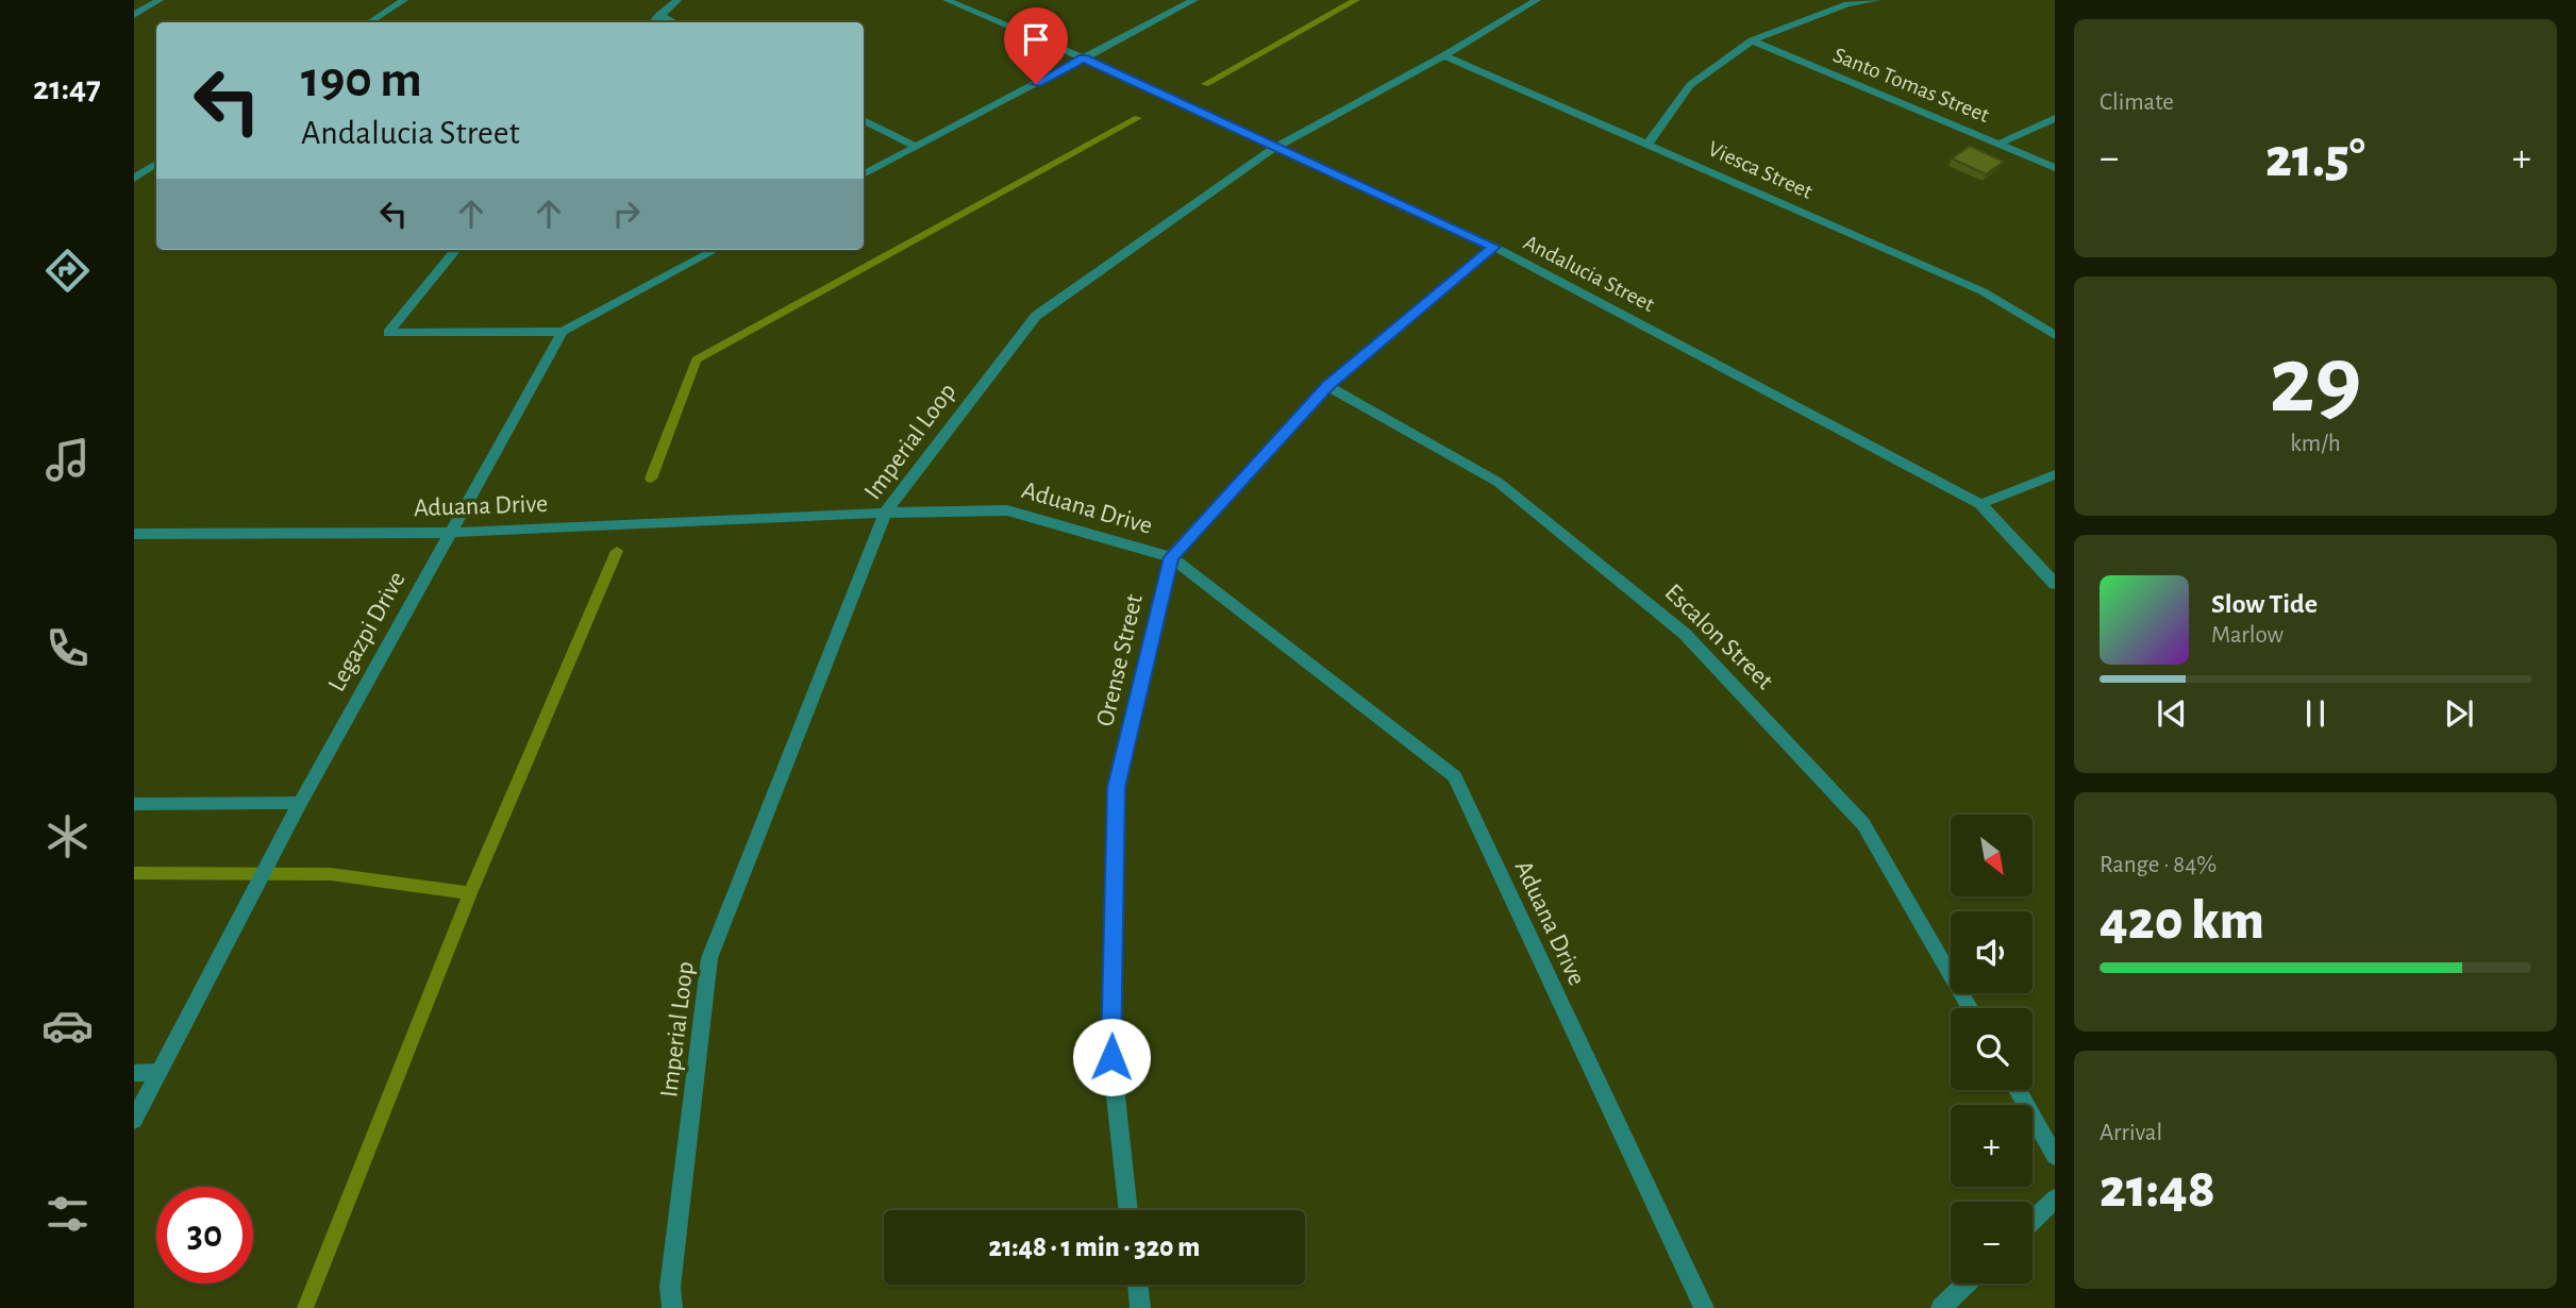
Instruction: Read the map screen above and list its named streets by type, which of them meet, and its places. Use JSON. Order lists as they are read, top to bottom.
{
  "streets": {
    "street": [
      "Santo Tomas Street",
      "Viesca Street",
      "Andalucia Street",
      "Imperial Loop",
      "Aduana Drive",
      "Legazpi Drive",
      "Escalon Street",
      "Orense Street"
    ]
  },
  "crossings": [
    ["Viesca Street", "Imperial Loop"],
    ["Andalucia Street", "Imperial Loop"],
    ["Andalucia Street", "Orense Street"],
    ["Imperial Loop", "Aduana Drive"],
    ["Aduana Drive", "Legazpi Drive"],
    ["Aduana Drive", "Orense Street"],
    ["Escalon Street", "Orense Street"]
  ],
  "north": "bottom right",
  "page": {
    "tabs": "21:47",
    "tile": [
      "Climate",
      ["29", "km/h"],
      ["Range · 84%", "420 km"],
      ["Arrival", "21:48"]
    ],
    "turn": ["190 m", "Andalucia Street"],
    "heat": ["−", "21.5°", "+"],
    "song": ["Slow Tide", "Marlow"],
    "map_buttons": ["+", "−"],
    "limit": "30",
    "trip": "21:48 · 1 min · 320 m"
  }
}
